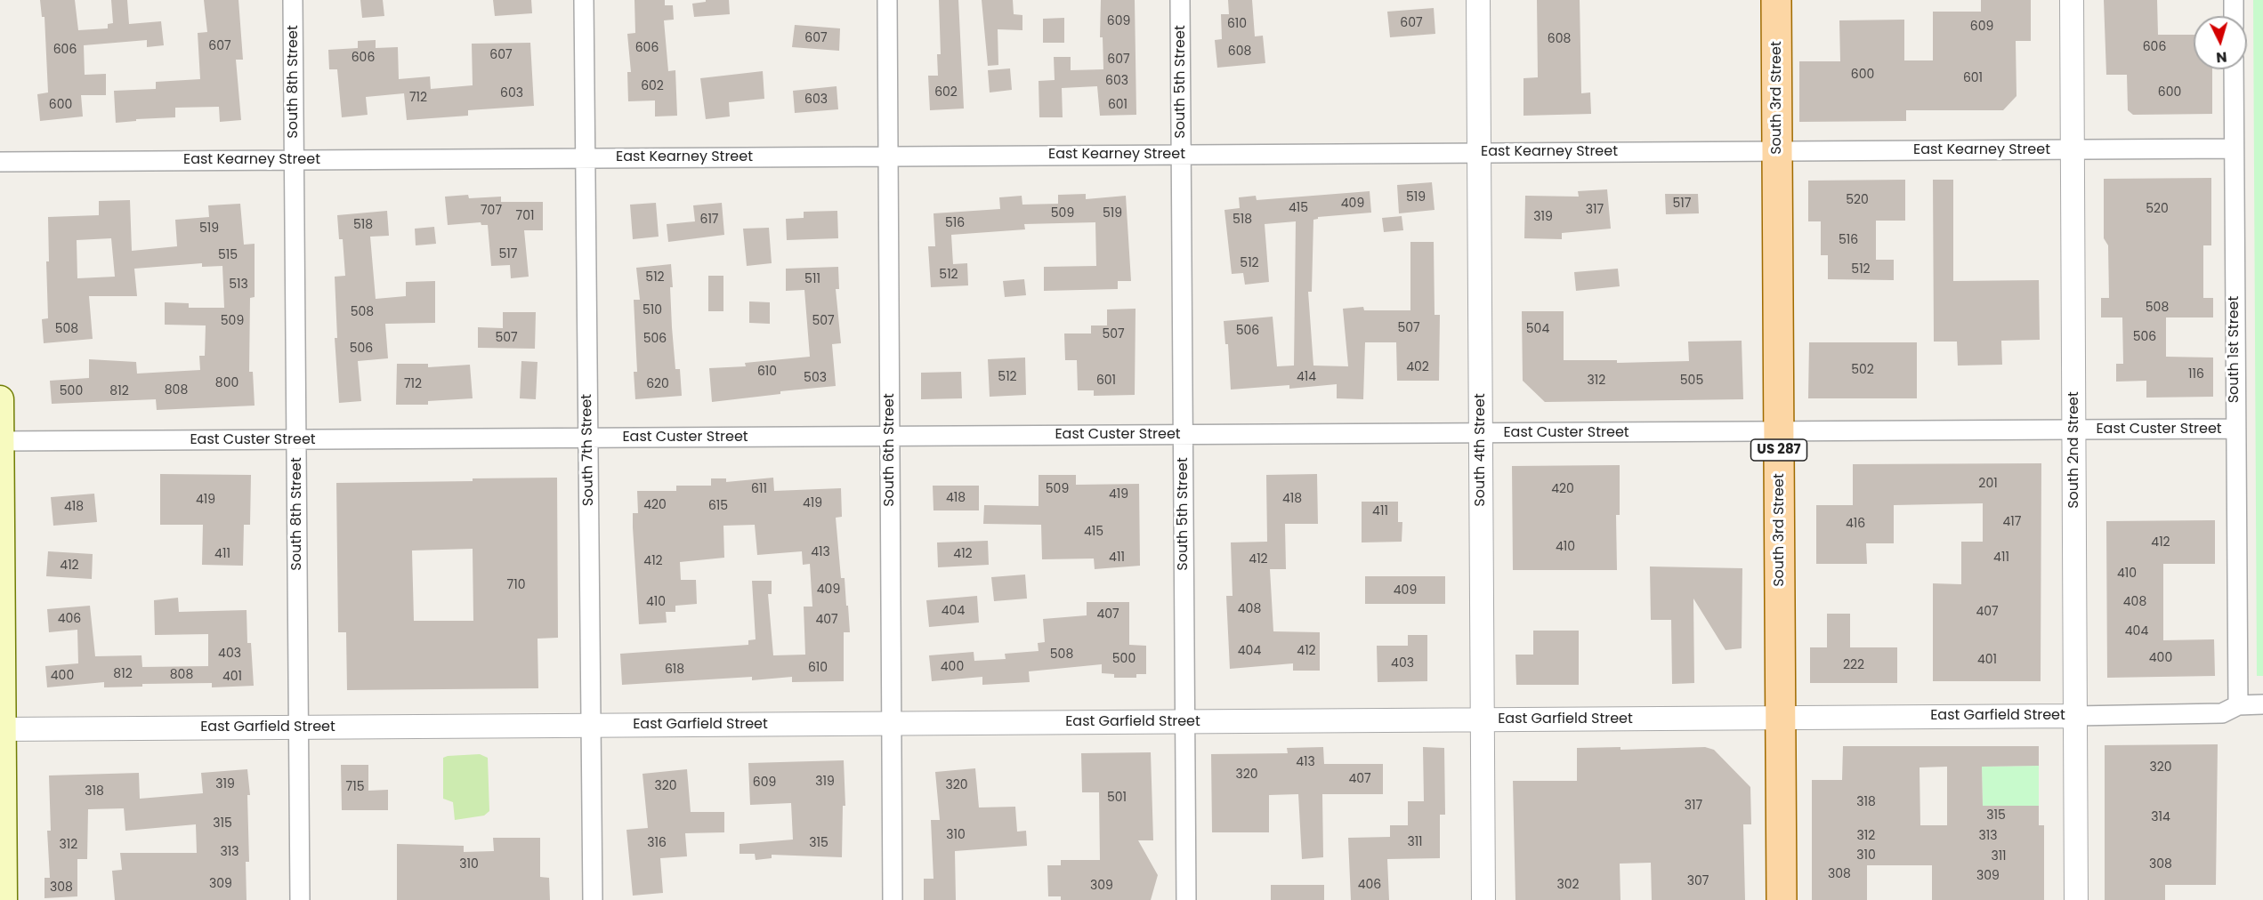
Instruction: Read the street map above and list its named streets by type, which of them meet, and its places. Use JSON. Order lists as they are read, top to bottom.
{
  "streets": {
    "main road": ["South 3rd Street", "US 287"],
    "street": [
      "South 8th Street",
      "South 5th Street",
      "East Kearney Street",
      "South 1st Street",
      "East Custer Street",
      "South 7th Street",
      "South 6th Street",
      "South 4th Street",
      "South 2nd Street",
      "East Garfield Street"
    ]
  },
  "crossings": [
    ["South 8th Street", "East Kearney Street"],
    ["South 8th Street", "East Custer Street"],
    ["South 8th Street", "East Garfield Street"],
    ["South 5th Street", "East Kearney Street"],
    ["South 5th Street", "East Custer Street"],
    ["South 5th Street", "East Garfield Street"],
    ["South 3rd Street", "East Kearney Street"],
    ["South 3rd Street", "East Custer Street"],
    ["South 3rd Street", "East Garfield Street"],
    ["East Kearney Street", "South 1st Street"],
    ["East Kearney Street", "South 7th Street"],
    ["East Kearney Street", "South 6th Street"],
    ["East Kearney Street", "South 4th Street"],
    ["East Kearney Street", "South 2nd Street"],
    ["South 1st Street", "East Custer Street"],
    ["South 1st Street", "East Garfield Street"],
    ["East Custer Street", "South 7th Street"],
    ["East Custer Street", "South 6th Street"],
    ["East Custer Street", "South 4th Street"],
    ["East Custer Street", "South 2nd Street"],
    ["South 7th Street", "East Garfield Street"],
    ["South 6th Street", "East Garfield Street"],
    ["South 4th Street", "East Garfield Street"],
    ["South 2nd Street", "East Garfield Street"]
  ],
  "house_numbers": [
    "609",
    "607",
    "610",
    "609",
    "607",
    "608",
    "607",
    "606",
    "606",
    "606",
    "608",
    "607",
    "606",
    "607",
    "600",
    "601",
    "603",
    "602",
    "602",
    "600",
    "603",
    "712",
    "603",
    "600",
    "601",
    "519",
    "520",
    "409",
    "517",
    "415",
    "520",
    "317",
    "707",
    "509",
    "519",
    "701",
    "319",
    "617",
    "518",
    "516",
    "518",
    "519",
    "516",
    "517",
    "515",
    "512",
    "512",
    "512",
    "512",
    "511",
    "513",
    "508",
    "510",
    "508",
    "509",
    "507",
    "507",
    "508",
    "504",
    "506",
    "507",
    "506",
    "507",
    "506",
    "506",
    "402",
    "502",
    "610",
    "116",
    "512",
    "414",
    "503",
    "601",
    "312",
    "505",
    "800",
    "712",
    "620",
    "808",
    "500",
    "812",
    "201",
    "611",
    "509",
    "420",
    "419",
    "418",
    "418",
    "419",
    "419",
    "420",
    "615",
    "418",
    "411",
    "417",
    "416",
    "415",
    "412",
    "410",
    "413",
    "411",
    "412",
    "411",
    "411",
    "412",
    "412",
    "412",
    "410",
    "710",
    "409",
    "409",
    "410",
    "408",
    "408",
    "404",
    "407",
    "407",
    "406",
    "407",
    "404",
    "404",
    "412",
    "403",
    "508",
    "400",
    "500",
    "401",
    "403",
    "222",
    "400",
    "610",
    "618",
    "812",
    "808",
    "400",
    "401",
    "413",
    "320",
    "320",
    "407",
    "319",
    "609",
    "319",
    "320",
    "320",
    "715",
    "318",
    "501",
    "318",
    "317",
    "315",
    "314",
    "315",
    "310",
    "312",
    "313",
    "311",
    "316",
    "315",
    "312",
    "313",
    "310",
    "311",
    "310",
    "308",
    "308",
    "309",
    "307",
    "309",
    "406",
    "302",
    "309",
    "308"
  ],
  "north": "bottom"
}
